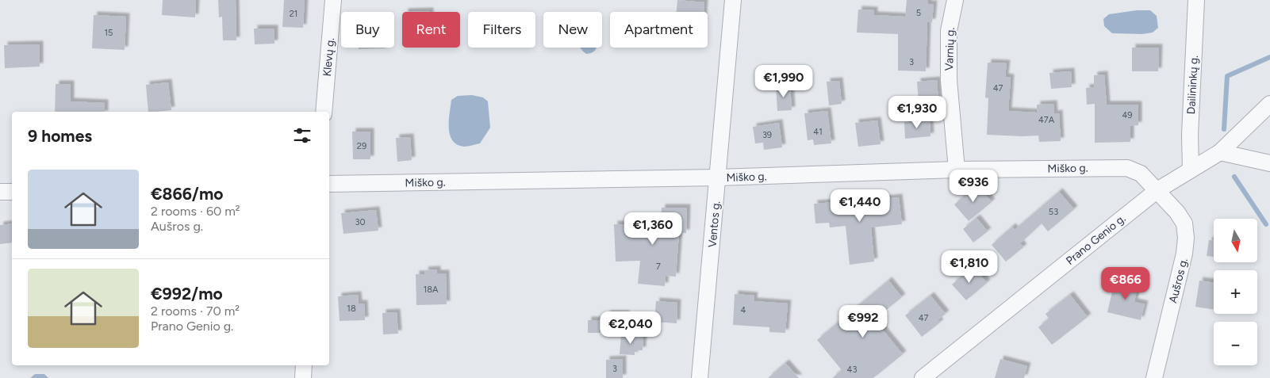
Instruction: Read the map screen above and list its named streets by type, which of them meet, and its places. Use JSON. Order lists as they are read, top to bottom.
{
  "streets": {
    "street": [
      "Varnių g.",
      "Klevų g.",
      "Dailininkų g.",
      "Miško g.",
      "Ventos g.",
      "Prano Genio g.",
      "Aušros g."
    ]
  },
  "crossings": [
    ["Varnių g.", "Miško g."],
    ["Dailininkų g.", "Prano Genio g."],
    ["Miško g.", "Ventos g."],
    ["Miško g.", "Prano Genio g."],
    ["Miško g.", "Aušros g."],
    ["Prano Genio g.", "Aušros g."]
  ],
  "house_numbers": [
    "5",
    "21",
    "15",
    "3",
    "47",
    "49",
    "47A",
    "41",
    "39",
    "29",
    "53",
    "30",
    "7",
    "18A",
    "18",
    "4",
    "47",
    "3",
    "43"
  ],
  "north": "bottom",
  "page": {
    "chip": [
      "Buy",
      "Rent",
      "Filters",
      "New",
      "Apartment"
    ],
    "price": [
      "€1,990",
      "€1,930",
      "€936",
      "€1,440",
      "€1,360",
      "€1,810",
      "€866",
      "€992",
      "€2,040"
    ],
    "heading": "9 homes",
    "list": [
      {
        "name": "€866/mo",
        "note": "2 rooms · 60 m² · Aušros g."
      },
      {
        "name": "€992/mo",
        "note": "2 rooms · 70 m² · Prano Genio g."
      }
    ],
    "map_buttons": ["+", "−"]
  }
}
